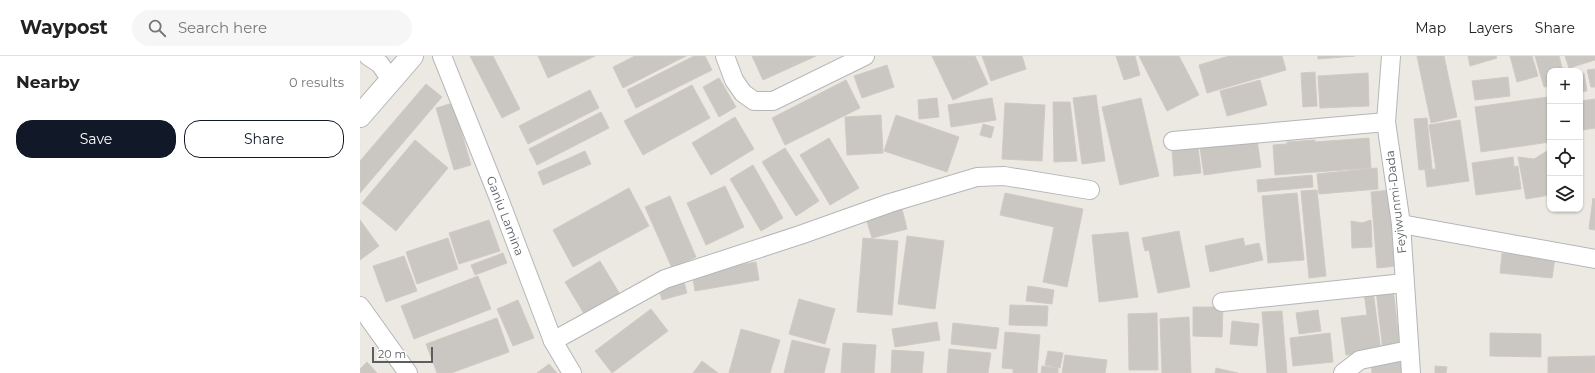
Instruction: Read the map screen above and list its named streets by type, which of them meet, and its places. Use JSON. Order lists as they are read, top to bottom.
{
  "streets": {
    "street": ["Feyiwunmi-Dada", "Ganiu Lamina"]
  },
  "scale_bar": "20 m",
  "page": {
    "header": "Waypost",
    "search": "Search here",
    "nav": ["Map", "Layers", "Share"],
    "heading": ["Nearby", "0 results"],
    "map_buttons": ["+", "−"],
    "buttons": ["Save", "Share"],
    "scale": "20 m"
  }
}
